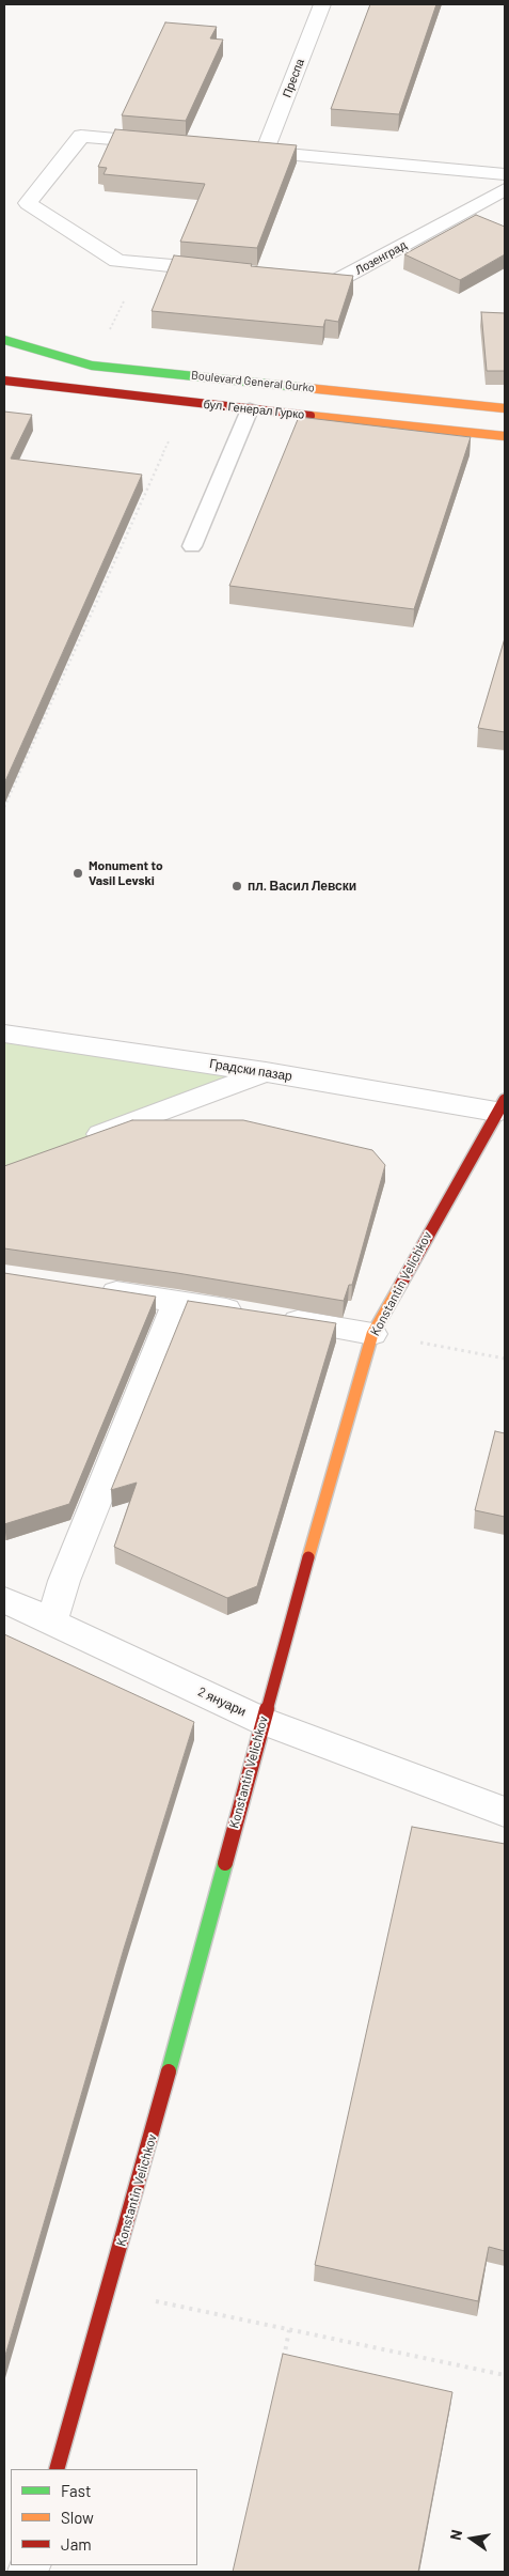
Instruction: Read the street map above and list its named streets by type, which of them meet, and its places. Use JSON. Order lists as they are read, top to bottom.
{
  "streets": {
    "street": [
      "Преспа",
      "Лозенград",
      "Boulevard General Gurko",
      "бул. Генерал Гурко",
      "Градски пазар",
      "Konstantin Velichkov",
      "2 януари"
    ]
  },
  "crossings": [
    ["Градски пазар", "Konstantin Velichkov"],
    ["Konstantin Velichkov", "2 януари"]
  ],
  "places": ["Monument to Vasil Levski", "пл. Васил Левски"],
  "legend": ["Fast", "Slow", "Jam"],
  "north": "left"
}
